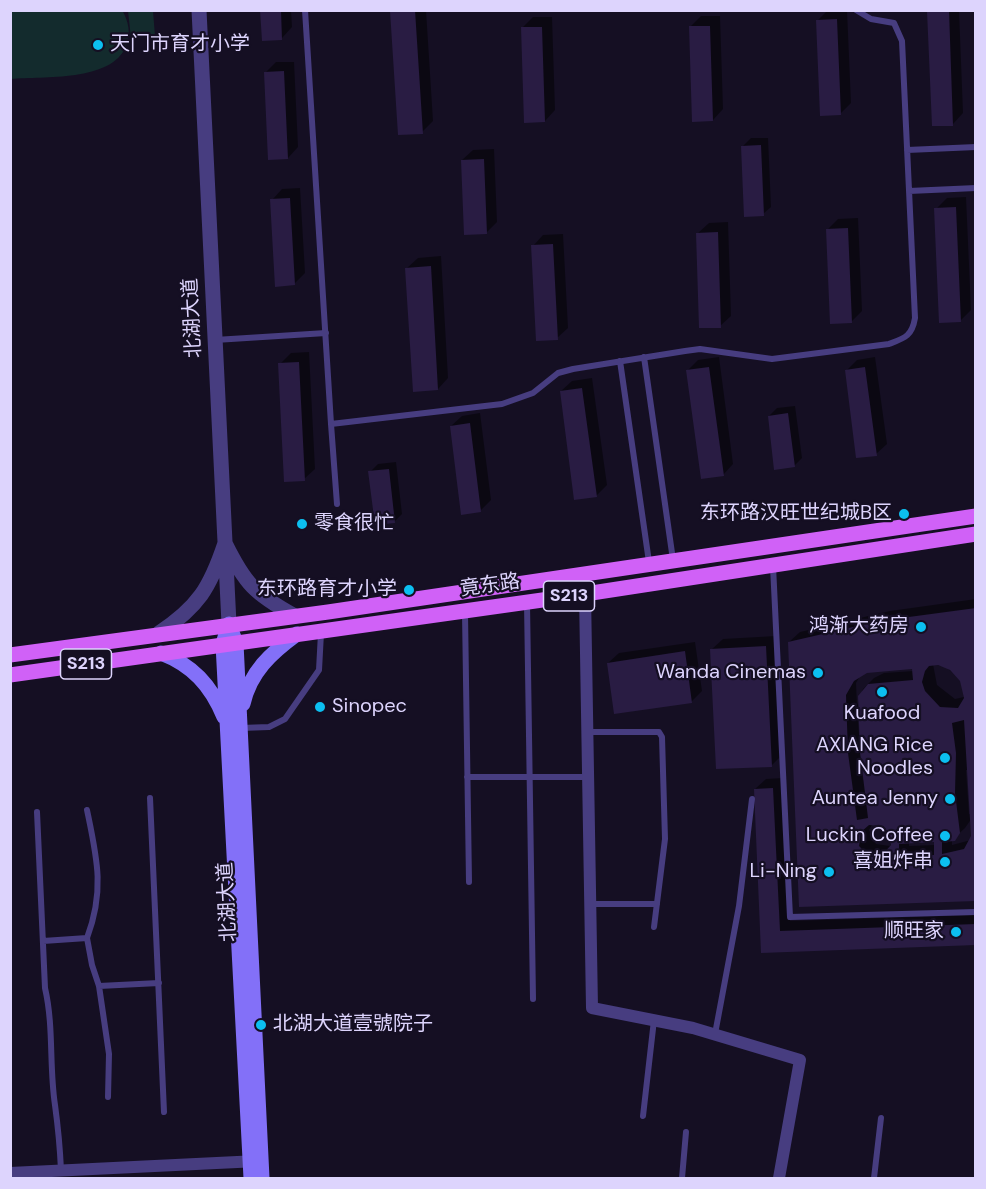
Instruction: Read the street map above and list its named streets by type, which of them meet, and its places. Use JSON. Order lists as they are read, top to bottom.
{
  "streets": {
    "main road": ["北湖大道", "竟东路", "S213"]
  },
  "crossings": [
    ["北湖大道", "竟东路"]
  ],
  "places": [
    "天门市育才小学",
    "东环路汉旺世纪城B区",
    "零食很忙",
    "东环路育才小学",
    "鸿渐大药房",
    "Wanda Cinemas",
    "Kuafood",
    "Sinopec",
    "AXIANG Rice Noodles",
    "Auntea Jenny",
    "Luckin Coffee",
    "喜姐炸串",
    "Li-Ning",
    "顺旺家",
    "北湖大道壹號院子"
  ]
}
